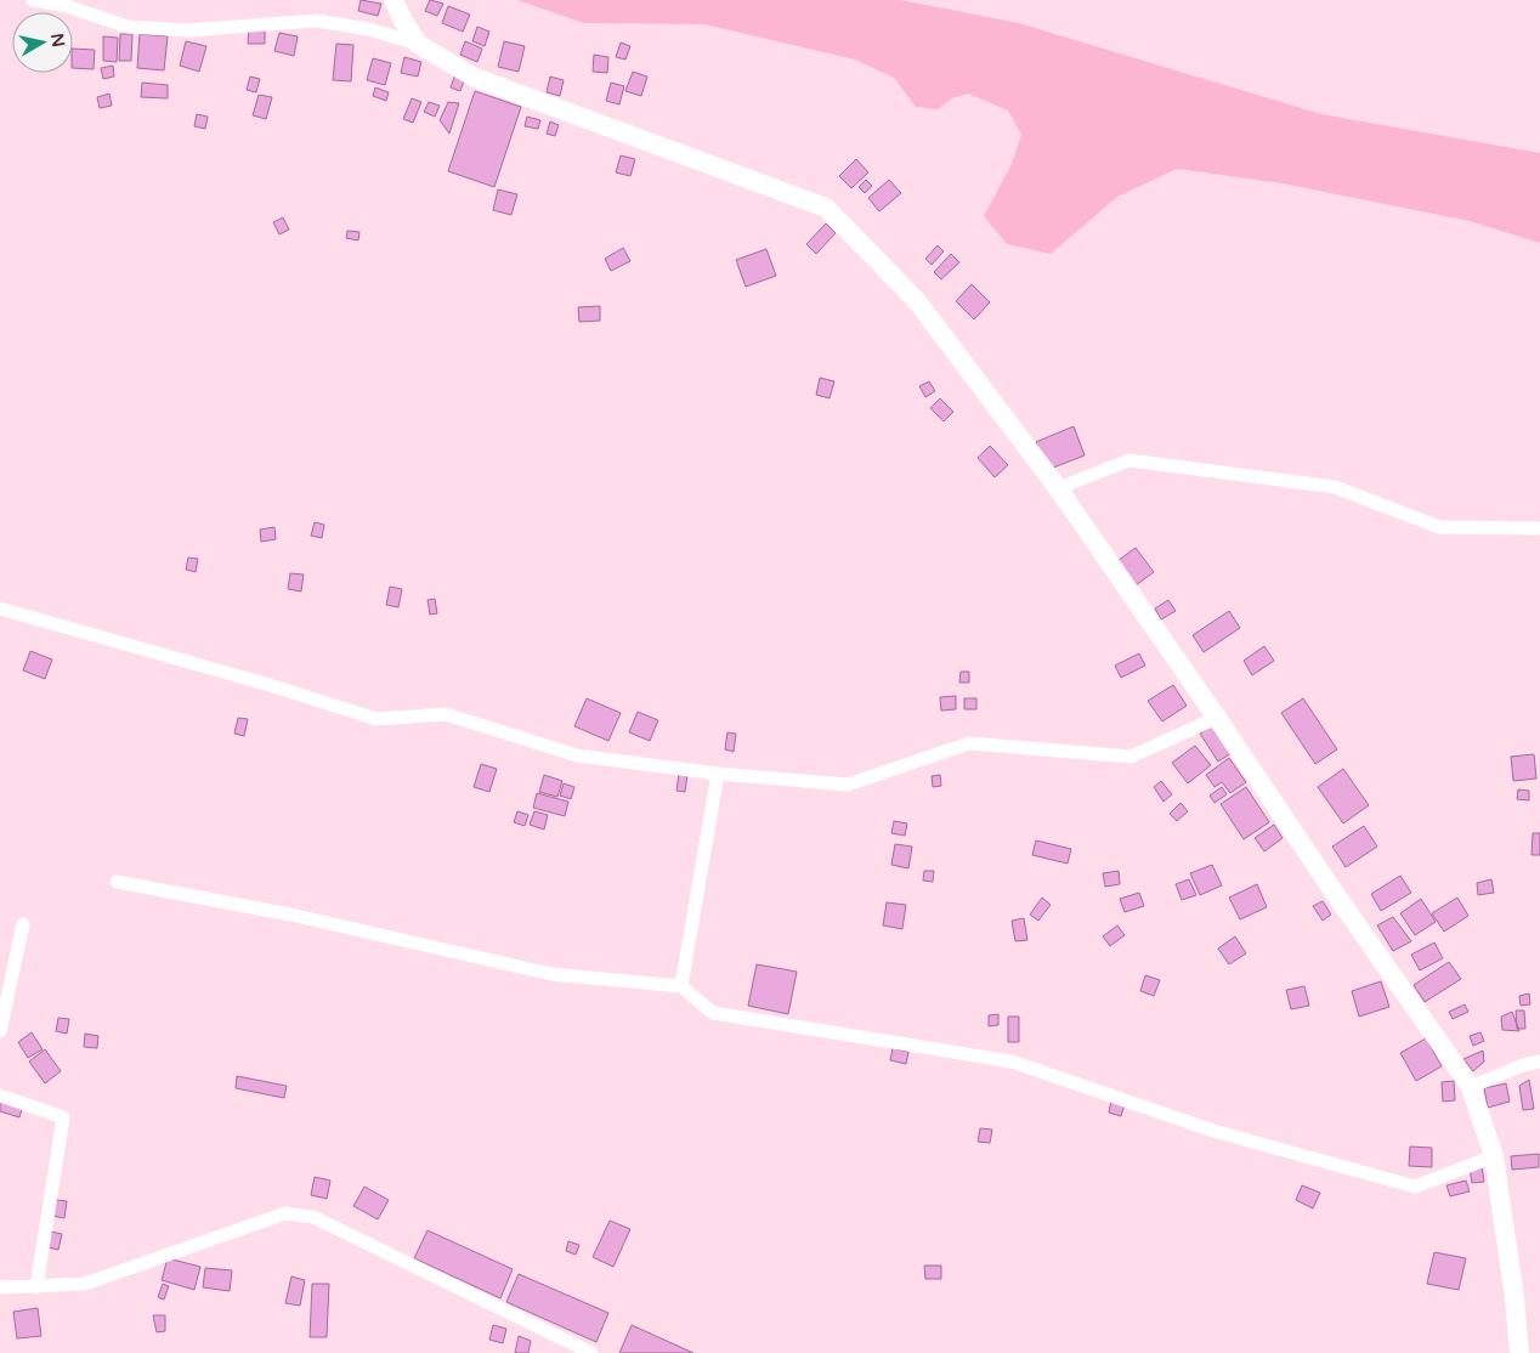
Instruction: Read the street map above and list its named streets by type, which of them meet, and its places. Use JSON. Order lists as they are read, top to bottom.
{
  "north": "right"
}
